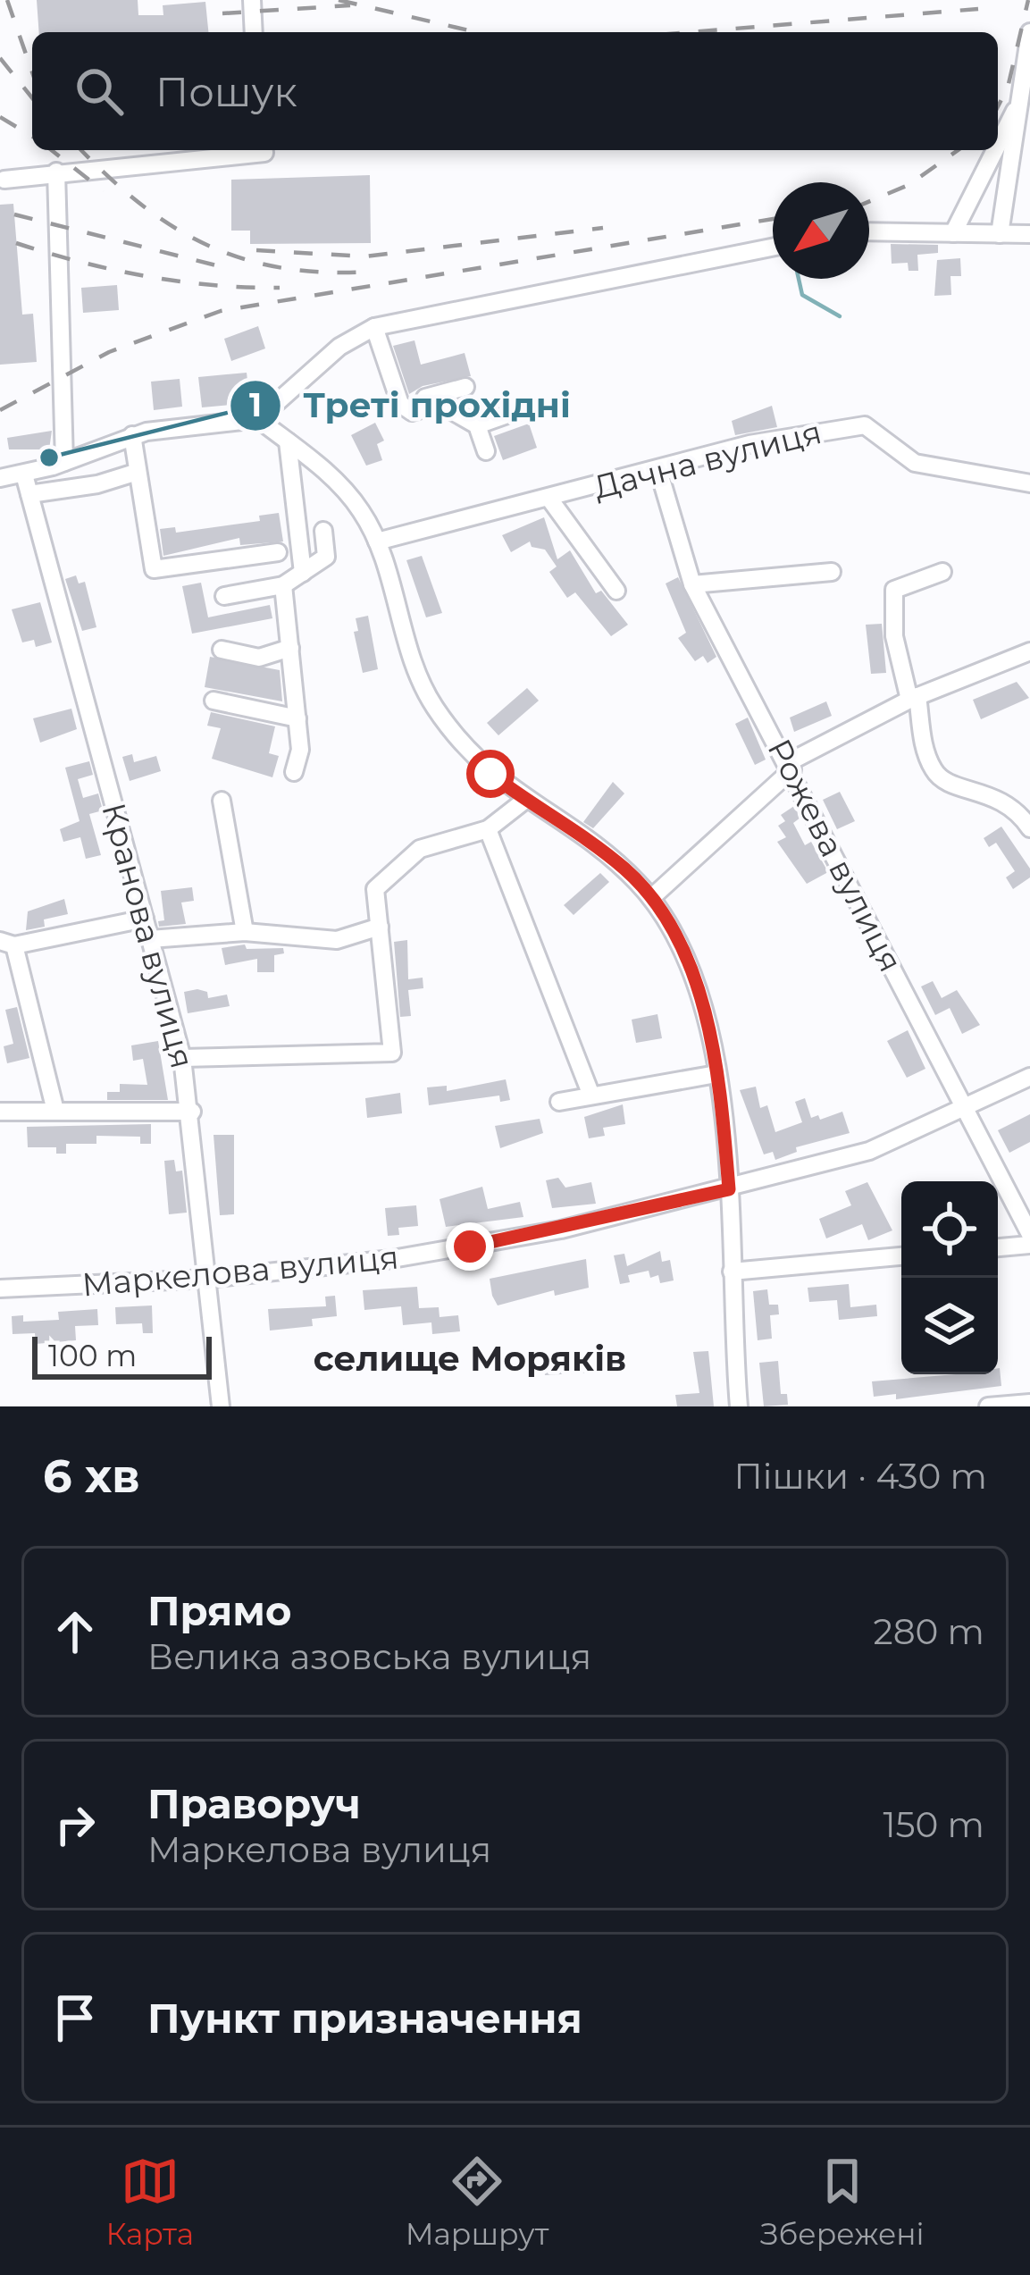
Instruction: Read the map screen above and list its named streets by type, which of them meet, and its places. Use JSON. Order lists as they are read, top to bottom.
{
  "streets": {
    "street": [
      "Дачна вулиця",
      "Рожева вулиця",
      "Кранова вулиця",
      "Маркелова вулиця"
    ]
  },
  "crossings": [
    ["Дачна вулиця", "Рожева вулиця"],
    ["Рожева вулиця", "Маркелова вулиця"],
    ["Кранова вулиця", "Маркелова вулиця"]
  ],
  "districts": ["селище Моряків"],
  "places": ["Треті прохідні"],
  "scale_bar": "100 m",
  "north": "bottom left",
  "page": {
    "search": "Пошук",
    "scale": "100 m",
    "heading": ["6 хв", "Пішки · 430 m"],
    "list": [
      ["Прямо", "Велика азовська вулиця", "280 m"],
      ["Праворуч", "Маркелова вулиця", "150 m"],
      "Пункт призначення"
    ],
    "nav": ["Карта", "Маршрут", "Збережені"]
  }
}
